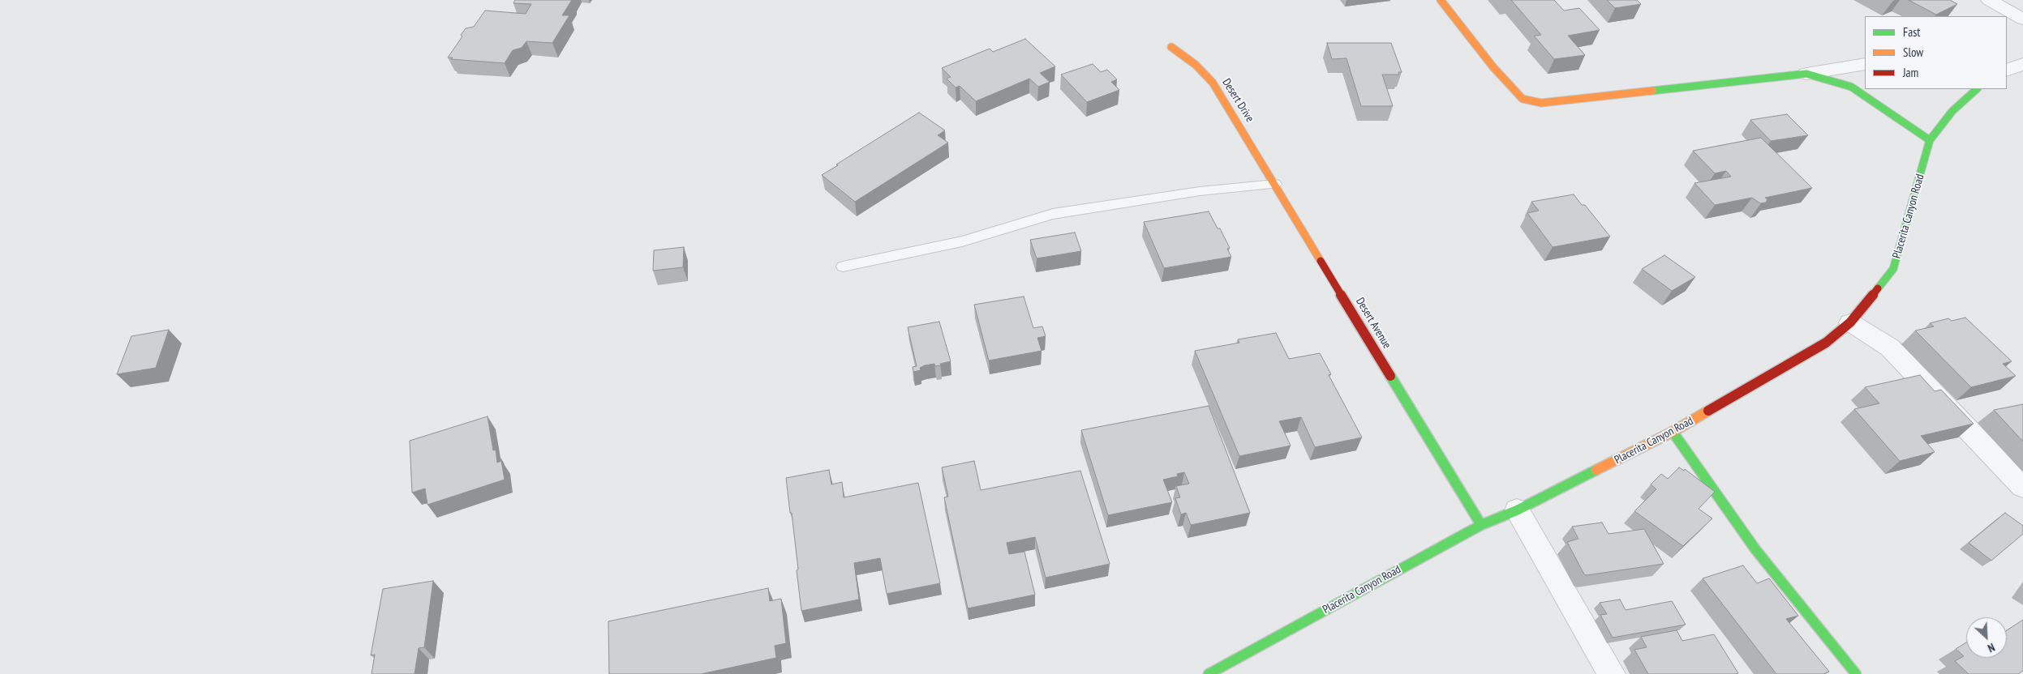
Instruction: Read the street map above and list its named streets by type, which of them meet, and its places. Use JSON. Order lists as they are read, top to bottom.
{
  "streets": {
    "street": ["Desert Drive", "Placerita Canyon Road", "Desert Avenue"]
  },
  "crossings": [
    ["Desert Drive", "Desert Avenue"],
    ["Placerita Canyon Road", "Desert Avenue"]
  ],
  "legend": ["Fast", "Slow", "Jam"],
  "north": "bottom right"
}
